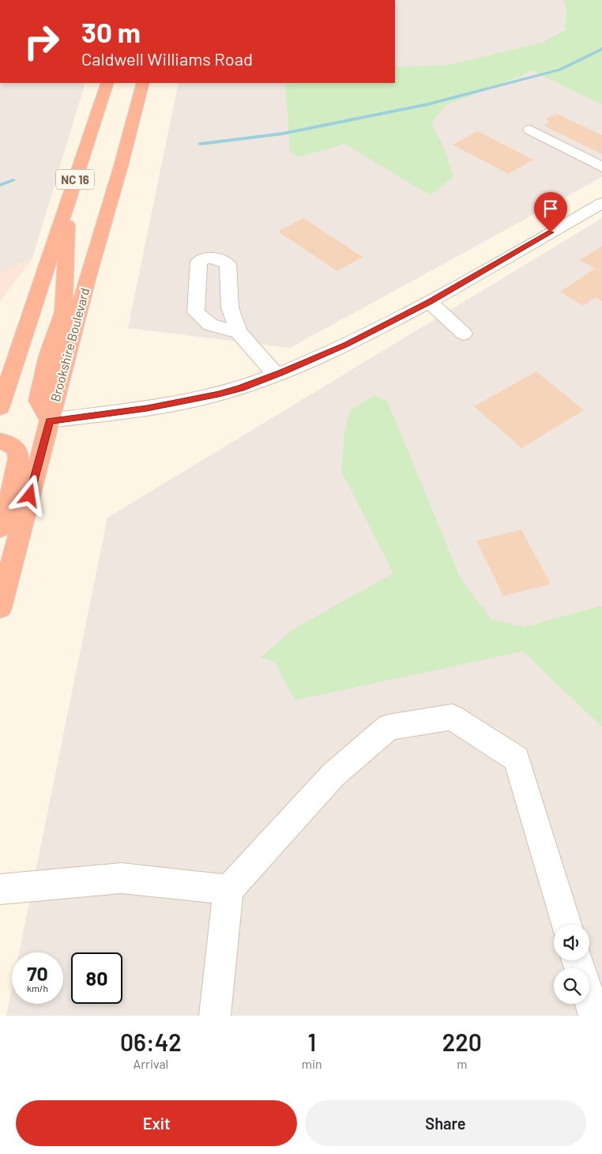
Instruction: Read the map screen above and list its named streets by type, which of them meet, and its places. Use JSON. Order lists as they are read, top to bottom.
{
  "streets": {
    "highway": ["NC 16", "Brookshire Boulevard"]
  },
  "page": {
    "turn": ["30 m", "Caldwell Williams Road"],
    "speed": "70 km/h",
    "limit": "80",
    "eta": [
      "06:42",
      "Arrival",
      "1",
      "min",
      "220",
      "m"
    ],
    "buttons": ["Exit", "Share"]
  }
}
